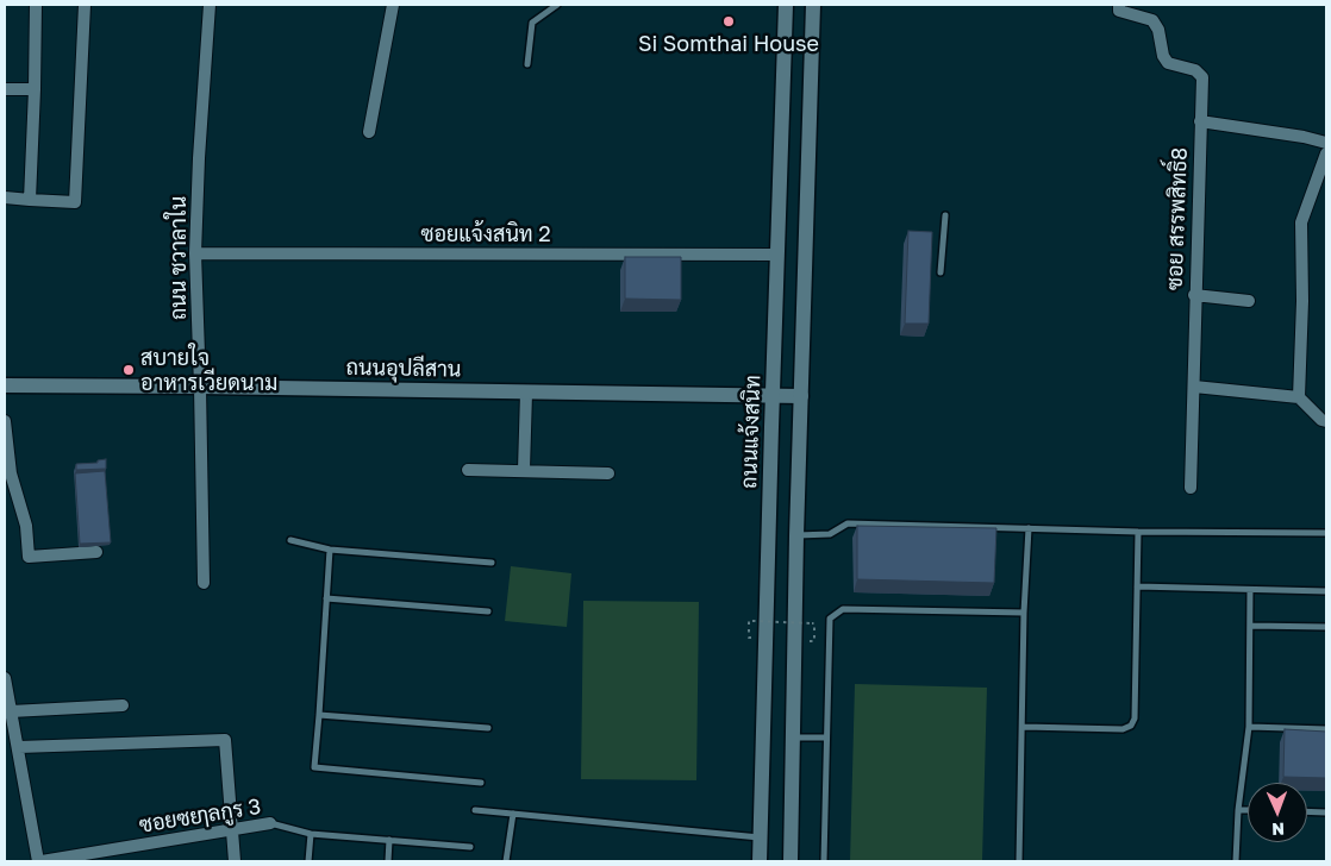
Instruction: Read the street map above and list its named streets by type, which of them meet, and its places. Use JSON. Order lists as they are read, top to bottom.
{
  "streets": {
    "main road": ["ถนนอุปลีสาน", "ถนนแจ้งสนิท"],
    "street": [
      "ซอย สรรพสิทธิ์8",
      "ซอยแจ้งสนิท 2",
      "ถนน ชวาลาใน",
      "ซอยซยๅลกูร 3"
    ]
  },
  "crossings": [
    ["ซอยแจ้งสนิท 2", "ถนน ชวาลาใน"],
    ["ซอยแจ้งสนิท 2", "ถนนแจ้งสนิท"],
    ["ถนน ชวาลาใน", "ถนนอุปลีสาน"],
    ["ถนนอุปลีสาน", "ถนนแจ้งสนิท"]
  ],
  "places": ["Si Somthai House", "สบายใจ อาหารเวียดนาม"],
  "north": "bottom"
}
